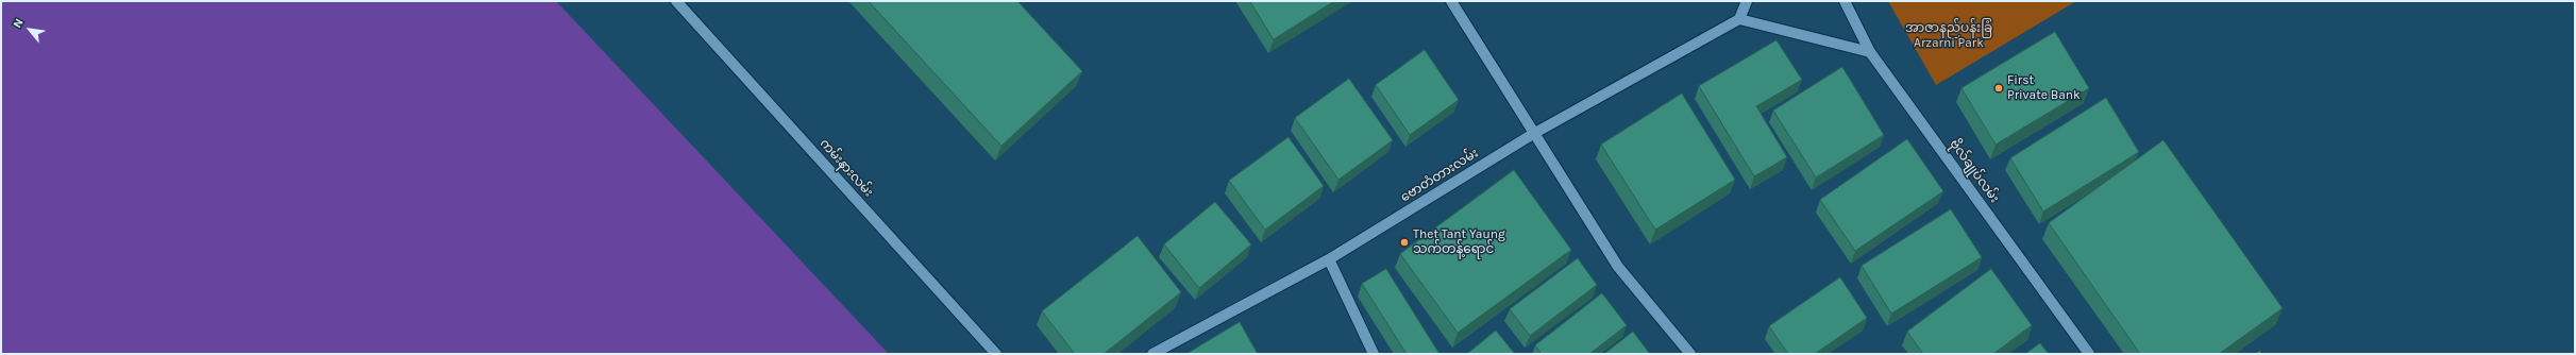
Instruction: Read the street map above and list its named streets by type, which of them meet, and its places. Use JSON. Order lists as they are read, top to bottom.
{
  "streets": {
    "street": ["ကမ်းနားလမ်း", "ဗိုလ်ချုပ်လမ်း", "ဗောတံတားလမ်း"]
  },
  "parks": ["အာဇာနည်ပန်းခြံ Arzarni Park"],
  "places": ["First Private Bank", "Thet Tant Yaung သက်တန့်ရောင်"],
  "north": "top left"
}
